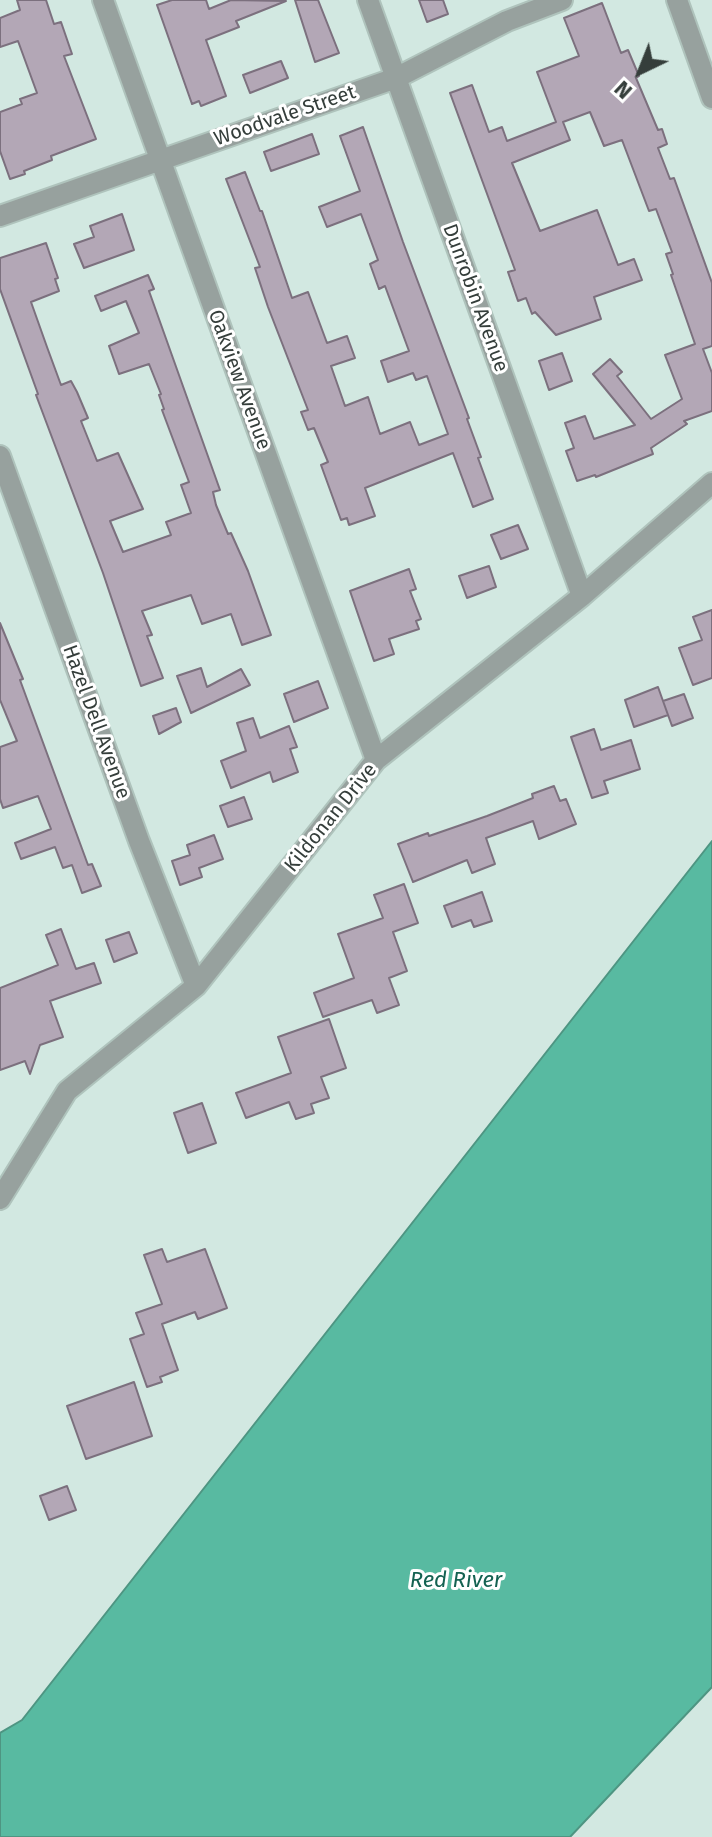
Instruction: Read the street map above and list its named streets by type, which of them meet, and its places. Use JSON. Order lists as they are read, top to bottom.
{
  "streets": {
    "street": [
      "Woodvale Street",
      "Dunrobin Avenue",
      "Oakview Avenue",
      "Hazel Dell Avenue",
      "Kildonan Drive"
    ]
  },
  "crossings": [
    ["Woodvale Street", "Dunrobin Avenue"],
    ["Woodvale Street", "Oakview Avenue"],
    ["Dunrobin Avenue", "Kildonan Drive"],
    ["Oakview Avenue", "Kildonan Drive"],
    ["Hazel Dell Avenue", "Kildonan Drive"]
  ],
  "water": ["Red River"],
  "north": "bottom left"
}
